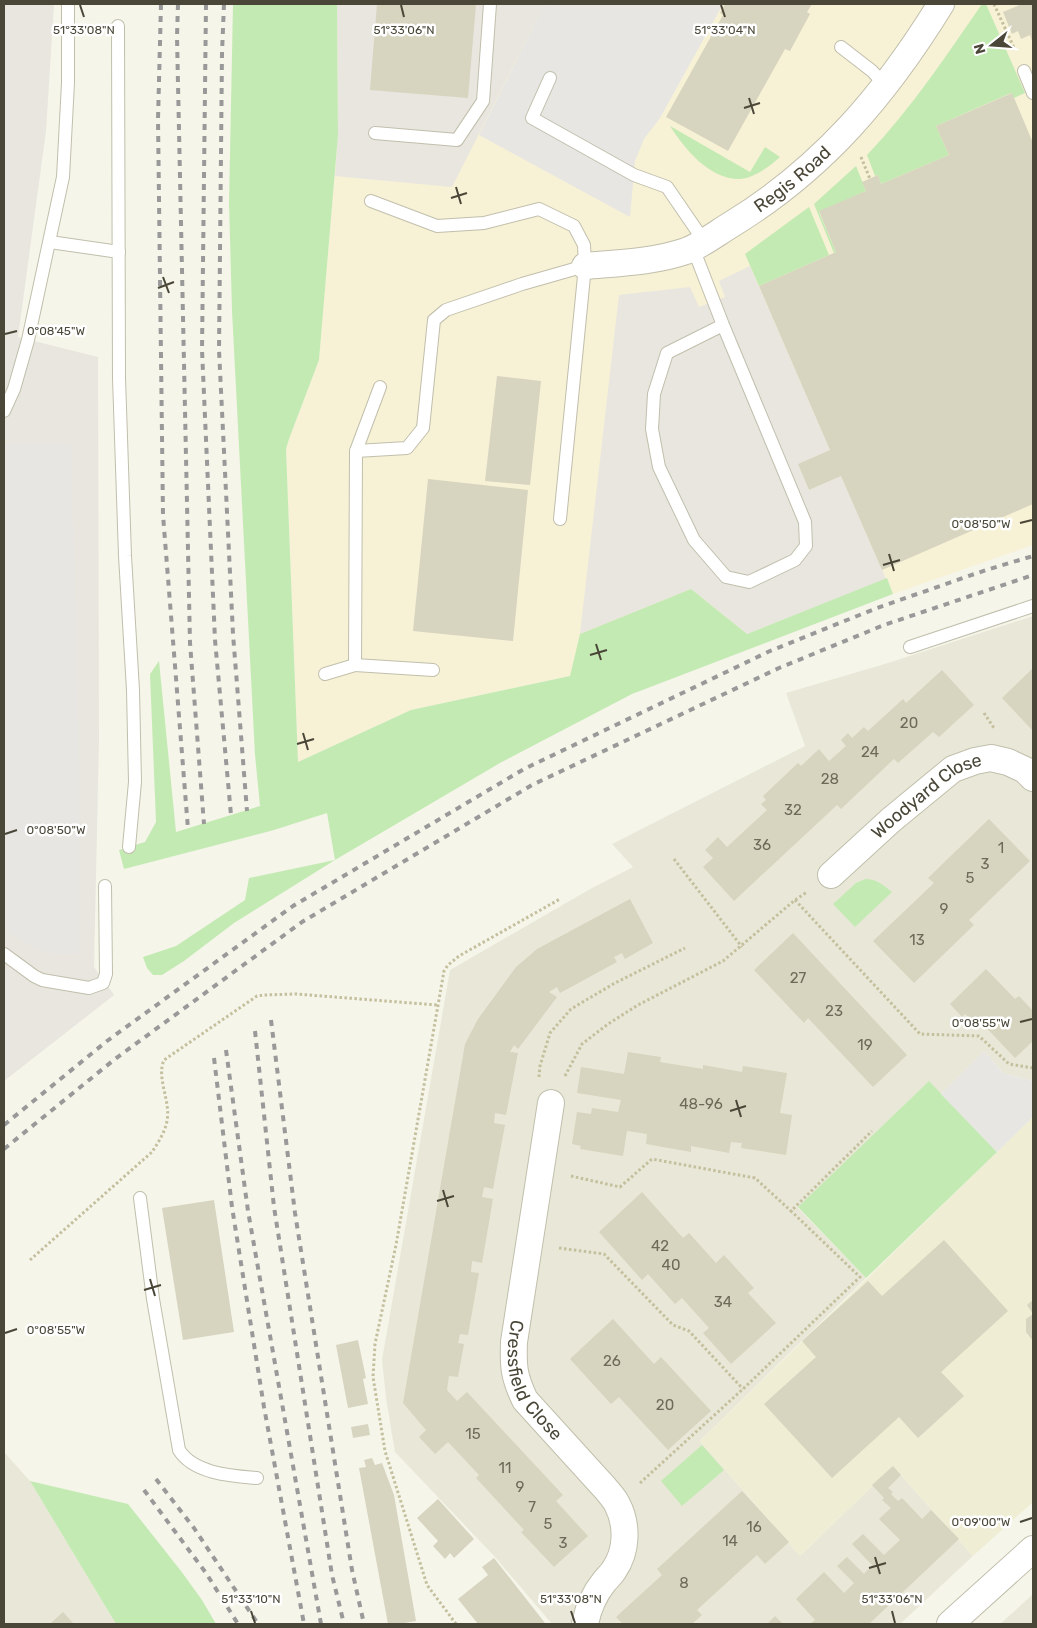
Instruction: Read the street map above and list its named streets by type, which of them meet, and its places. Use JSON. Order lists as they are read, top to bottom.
{
  "streets": {
    "street": ["Regis Road", "Woodyard Close", "Cressfield Close"]
  },
  "house_numbers": [
    "20",
    "24",
    "28",
    "32",
    "36",
    "1",
    "3",
    "5",
    "9",
    "13",
    "27",
    "23",
    "19",
    "48-96",
    "42",
    "40",
    "34",
    "26",
    "20",
    "15",
    "11",
    "9",
    "7",
    "5",
    "16",
    "14",
    "3",
    "8"
  ],
  "north": "left",
  "coordinates": [
    "51°33'08\"N",
    "51°33'06\"N",
    "51°33'04\"N",
    "0°08'45\"W",
    "0°08'50\"W",
    "0°08'55\"W",
    "0°09'00\"W",
    "51°33'10\"N"
  ]
}
